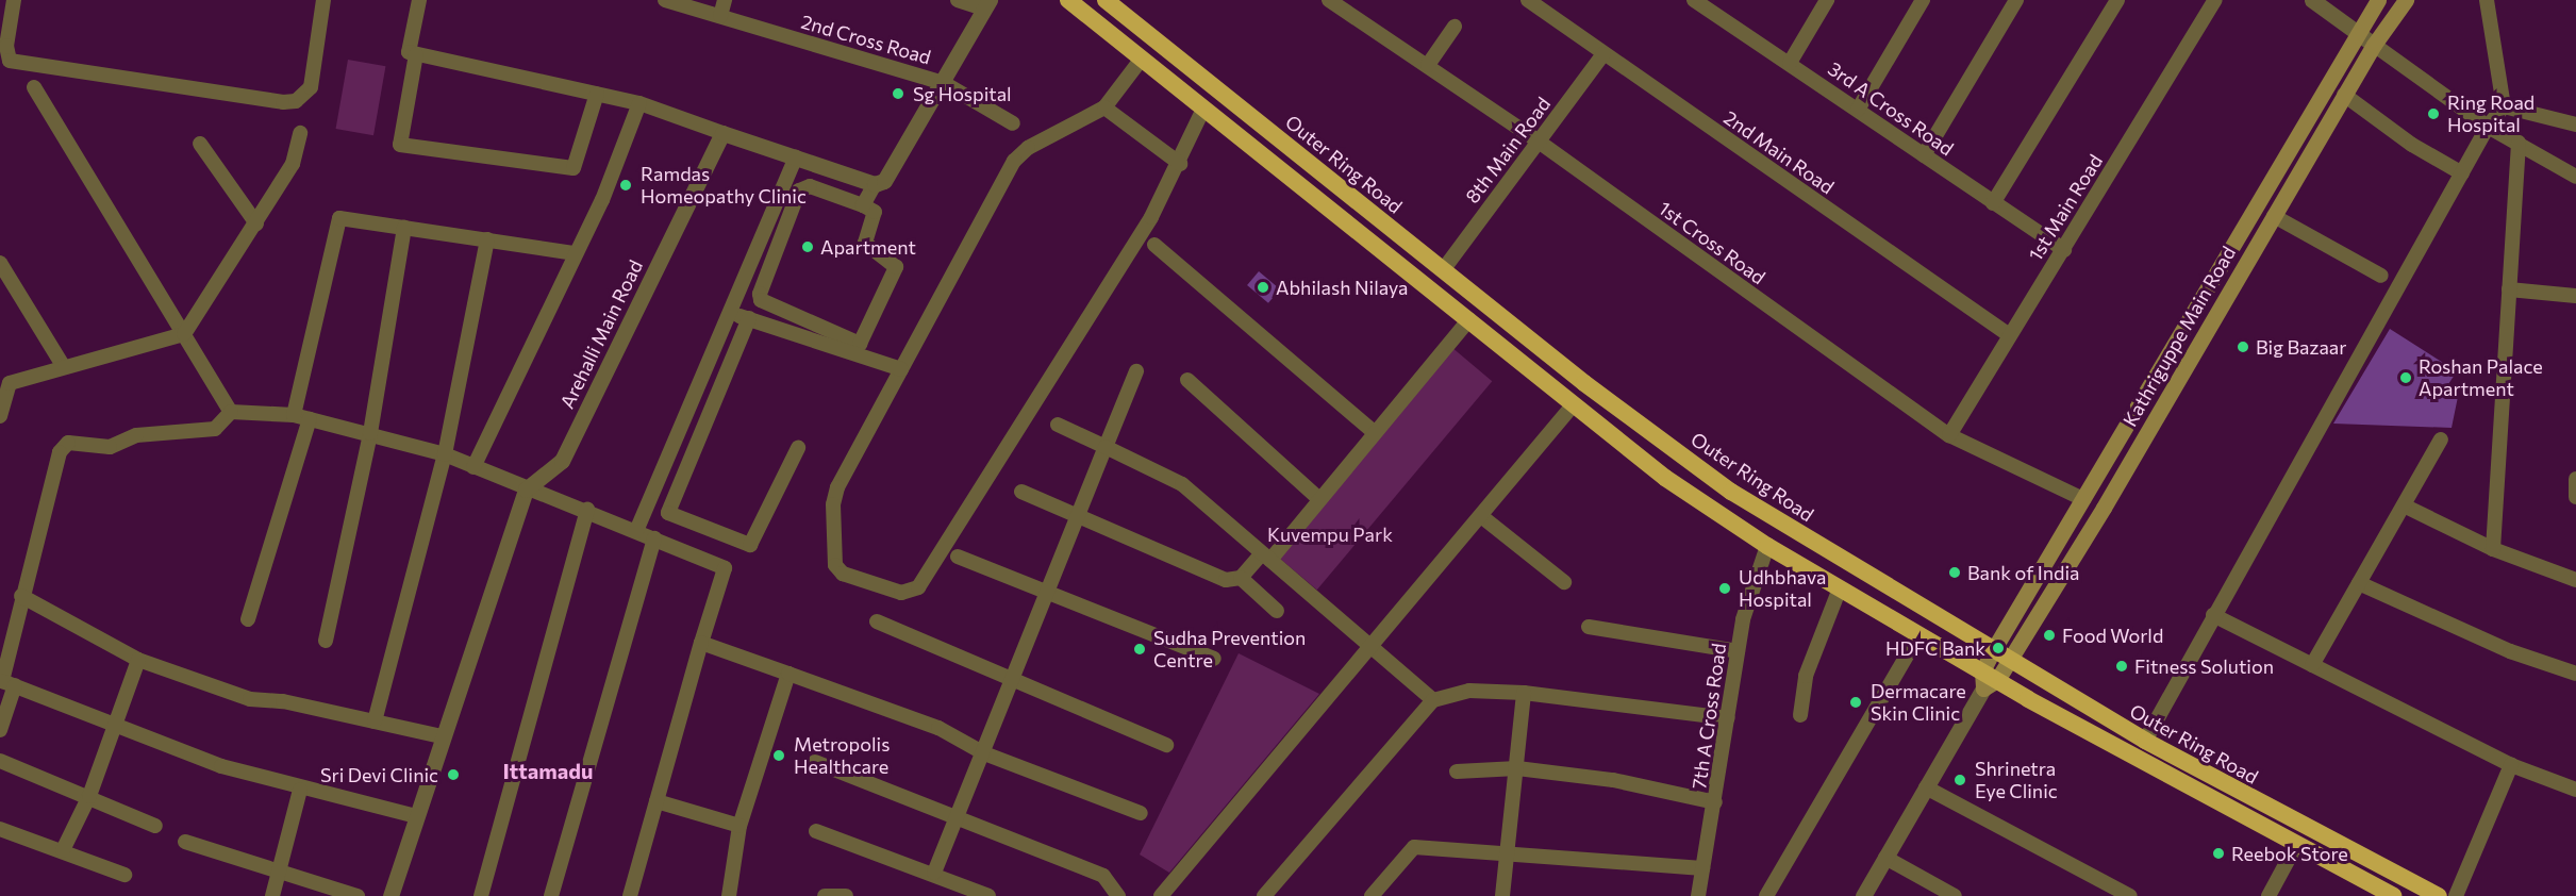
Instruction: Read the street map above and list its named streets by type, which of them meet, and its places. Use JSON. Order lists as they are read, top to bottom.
{
  "streets": {
    "highway": ["Outer Ring Road"],
    "main road": ["Kathriguppe Main Road"],
    "street": [
      "2nd Cross Road",
      "3rd A Cross Road",
      "8th Main Road",
      "2nd Main Road",
      "1st Main Road",
      "1st Cross Road",
      "Arehalli Main Road",
      "7th A Cross Road"
    ]
  },
  "crossings": [
    ["3rd A Cross Road", "1st Main Road"],
    ["8th Main Road", "2nd Main Road"],
    ["8th Main Road", "Outer Ring Road"],
    ["8th Main Road", "1st Cross Road"],
    ["2nd Main Road", "1st Main Road"],
    ["Outer Ring Road", "Kathriguppe Main Road"],
    ["Outer Ring Road", "7th A Cross Road"],
    ["1st Main Road", "1st Cross Road"],
    ["1st Cross Road", "Kathriguppe Main Road"]
  ],
  "districts": ["Ittamadu"],
  "parks": ["Kuvempu Park"],
  "places": [
    "Sg Hospital",
    "Ring Road Hospital",
    "Ramdas Homeopathy Clinic",
    "Apartment",
    "Abhilash Nilaya",
    "Big Bazaar",
    "Roshan Palace Apartment",
    "Bank of India",
    "Udhbhava Hospital",
    "Food World",
    "HDFC Bank",
    "Sudha Prevention Centre",
    "Fitness Solution",
    "Dermacare Skin Clinic",
    "Metropolis Healthcare",
    "Sri Devi Clinic",
    "Shrinetra Eye Clinic",
    "Reebok Store"
  ]
}
